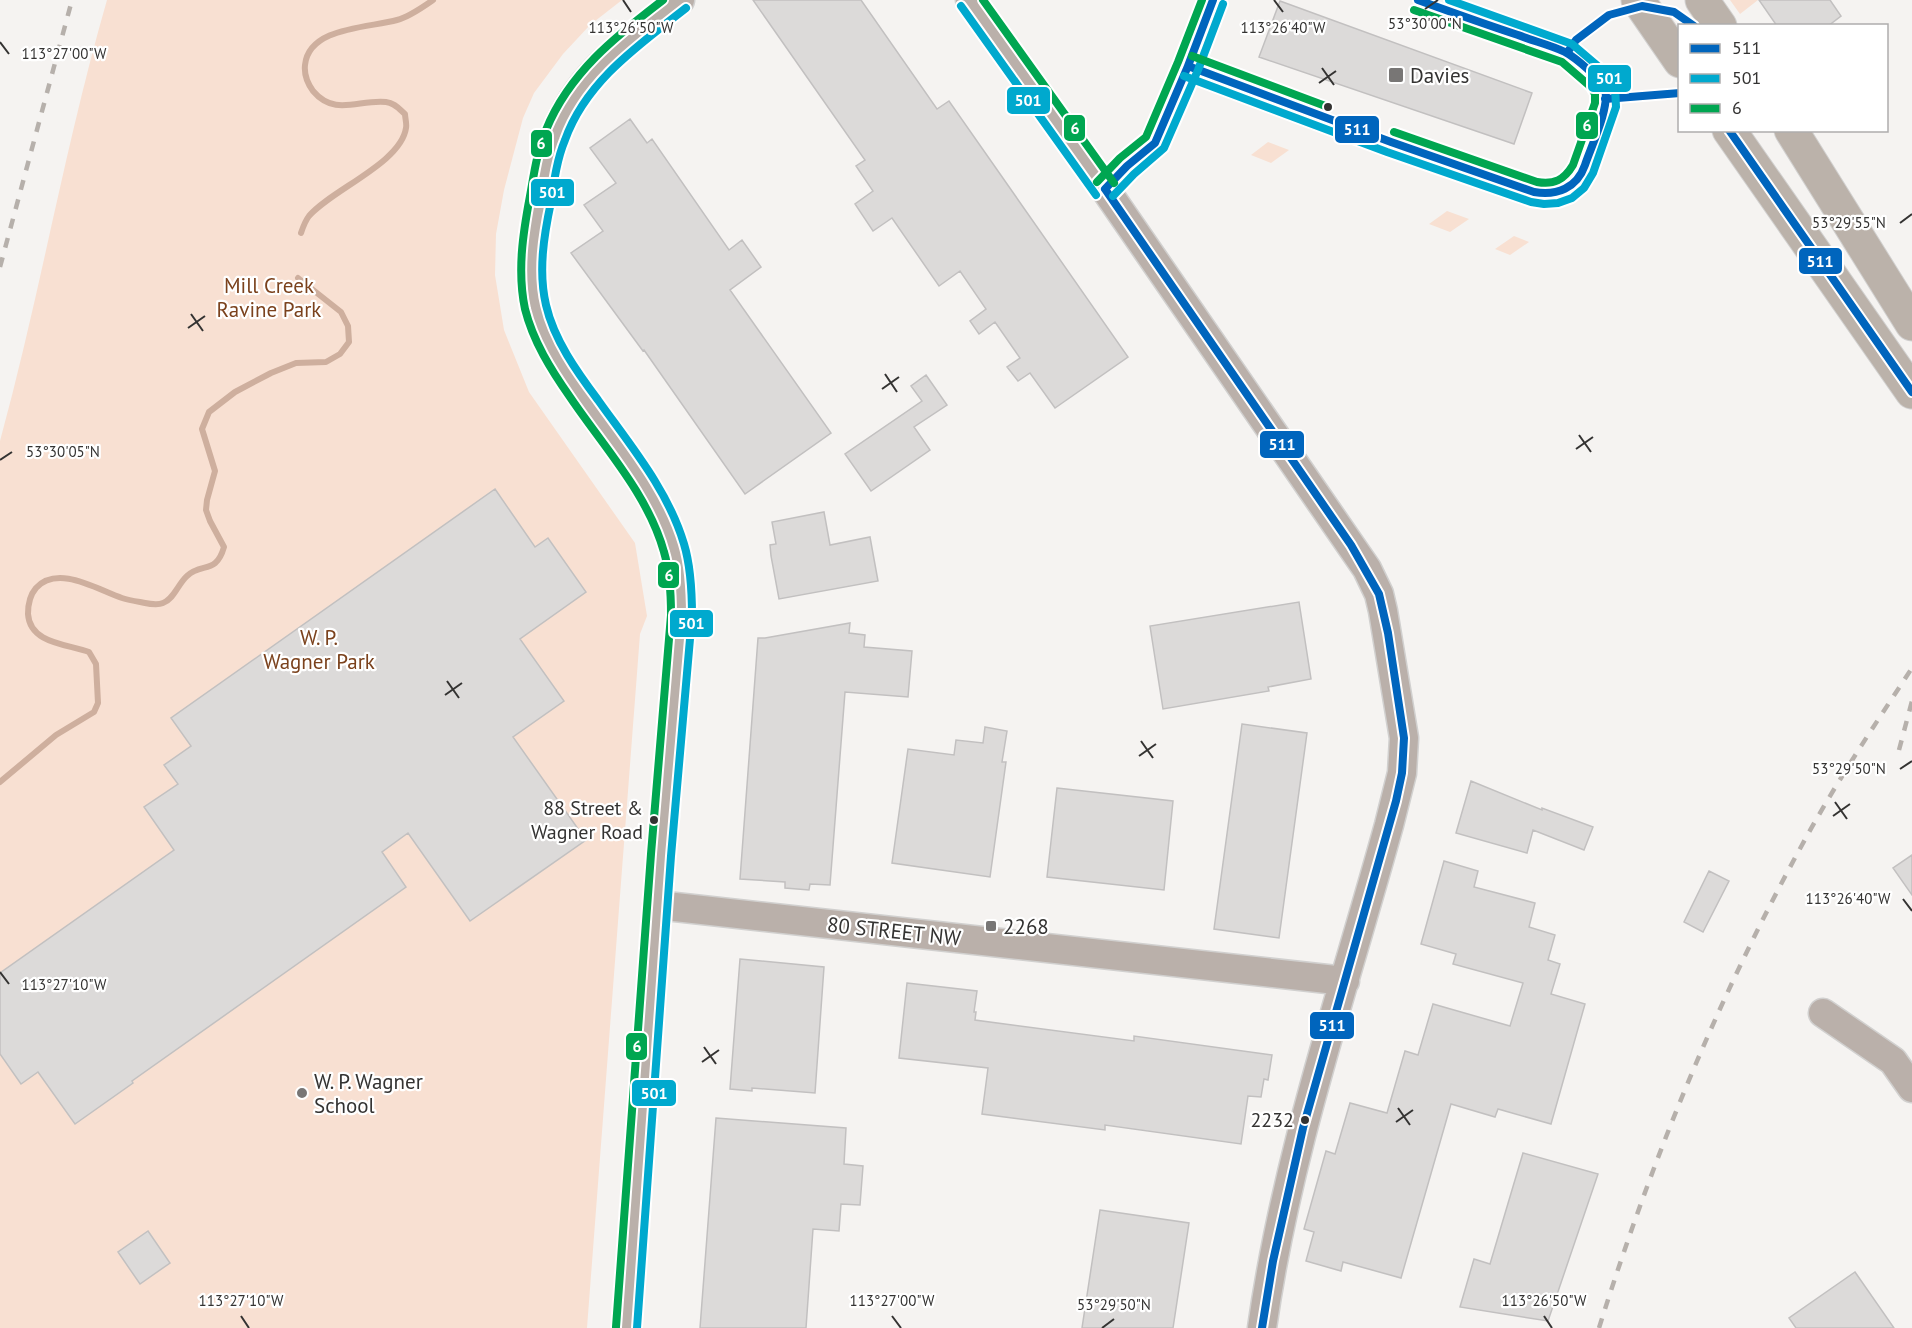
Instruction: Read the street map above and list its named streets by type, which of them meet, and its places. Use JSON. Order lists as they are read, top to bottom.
{
  "streets": {
    "street": ["80 STREET NW"]
  },
  "parks": ["Mill Creek Ravine Park", "W. P. Wagner Park"],
  "places": {
    "transit": ["Davies", "2268"],
    "other": ["88 Street & Wagner Road", "W. P. Wagner School", "2232"]
  },
  "lines": ["transit line 511", "transit line 501", "transit line 6"],
  "legend": ["511", "501", "6"],
  "coordinates": [
    "53°30'00\"N",
    "113°26'40\"W",
    "113°26'50\"W",
    "113°27'00\"W",
    "53°29'55\"N",
    "53°30'05\"N",
    "53°29'50\"N",
    "113°27'10\"W"
  ]
}
